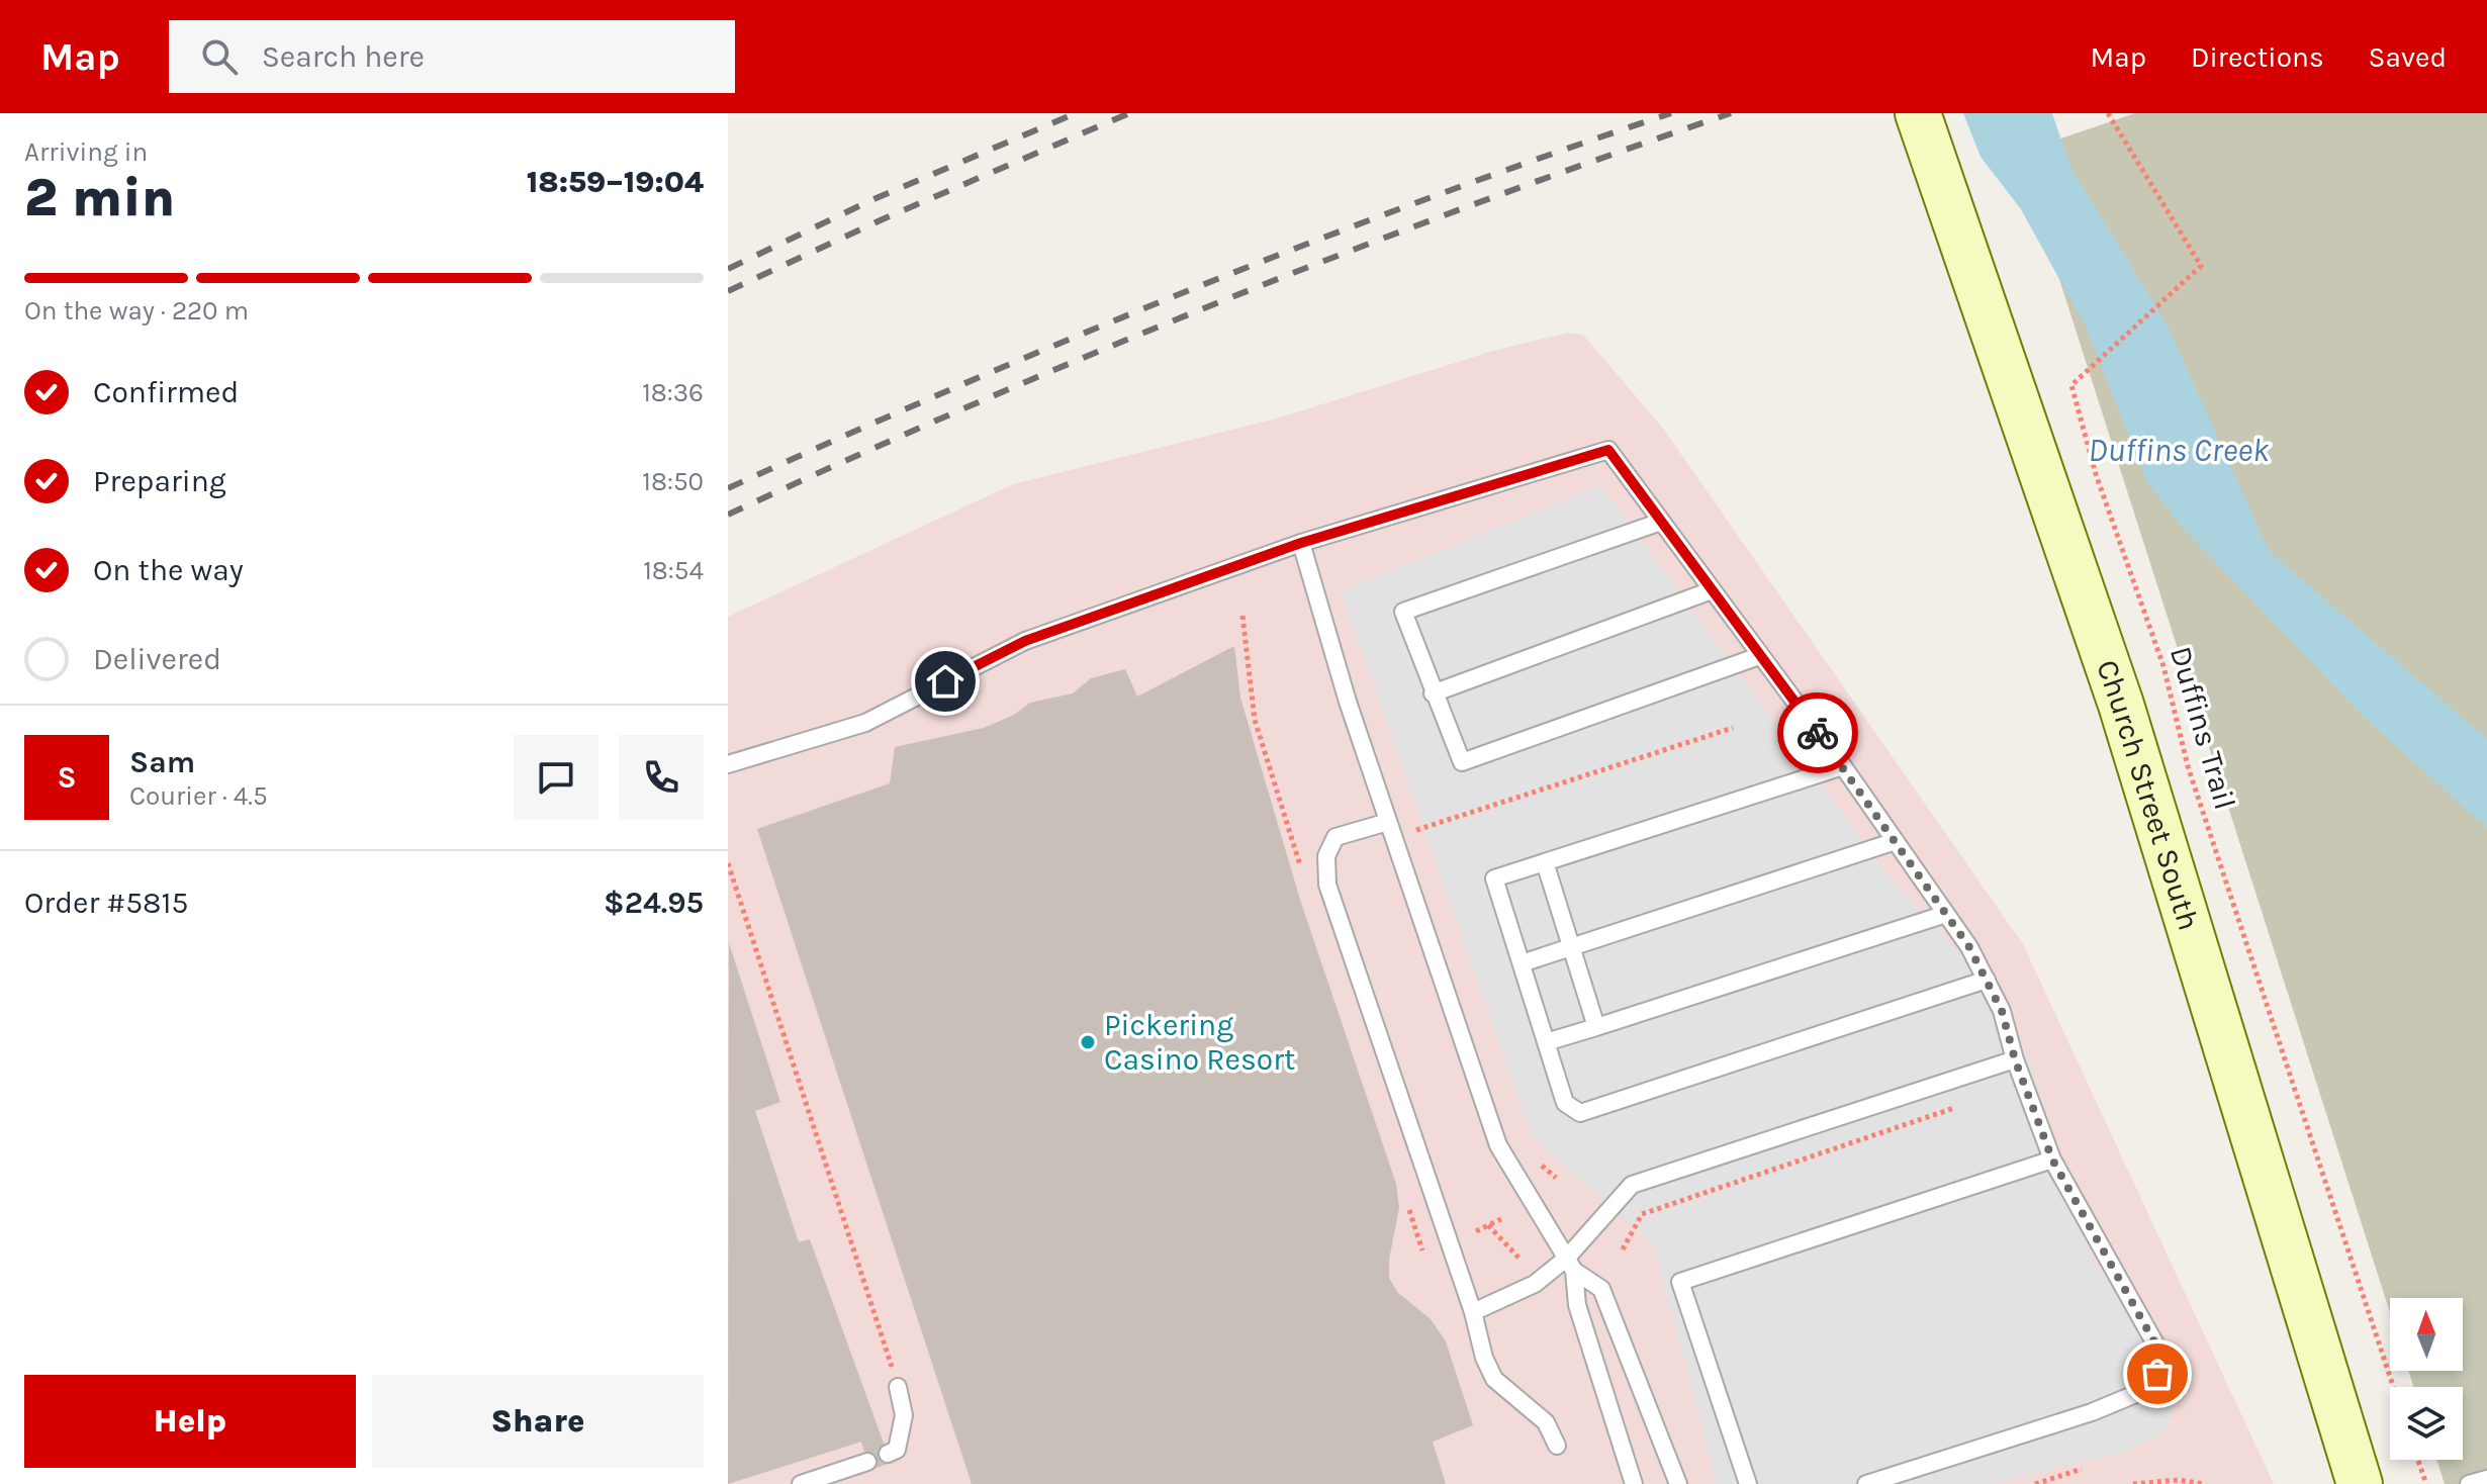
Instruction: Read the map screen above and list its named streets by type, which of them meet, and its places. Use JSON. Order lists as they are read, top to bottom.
{
  "streets": {
    "main road": ["Church Street South"],
    "path": ["Duffins Trail"]
  },
  "water": ["Duffins Creek"],
  "places": ["Pickering Casino Resort"],
  "north": "top",
  "page": {
    "header": "Map",
    "search": "Search here",
    "nav": ["Map", "Directions", "Saved"],
    "heading": ["2 min", "Arriving in", "18:59–19:04"],
    "panel": [
      "Sam",
      "Courier · 4.5",
      "Order #5815",
      "$24.95"
    ],
    "bar": "On the way · 220 m",
    "list": [
      ["Confirmed", "18:36"],
      ["Preparing", "18:50"],
      ["On the way", "18:54"],
      "Delivered"
    ],
    "round": "S",
    "buttons": ["Help", "Share"]
  }
}
